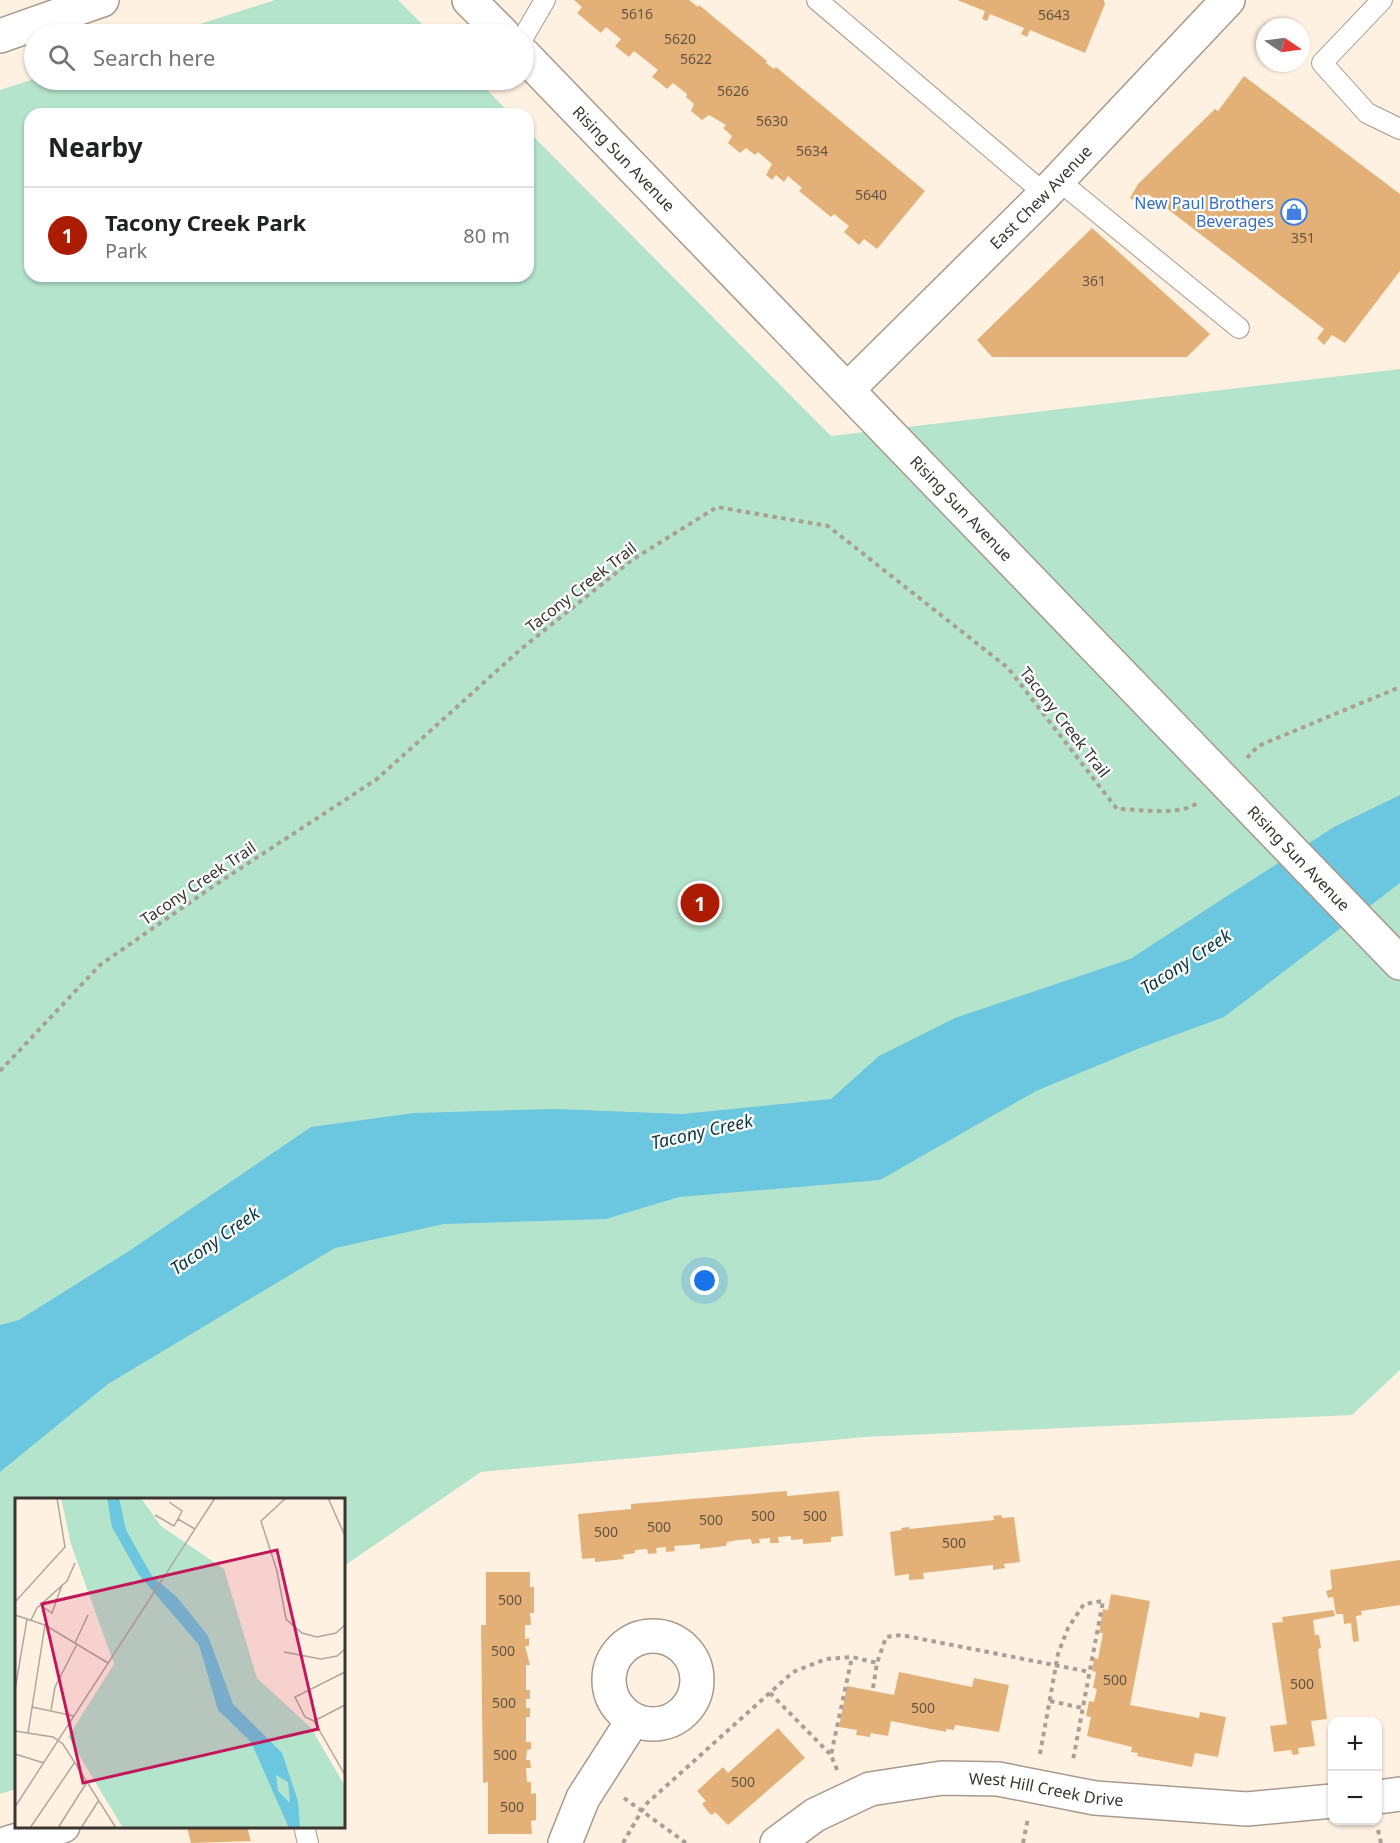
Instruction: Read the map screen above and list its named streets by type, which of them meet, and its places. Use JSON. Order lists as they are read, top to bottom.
{
  "streets": {
    "street": ["Rising Sun Avenue", "East Chew Avenue", "West Hill Creek Drive"],
    "path": ["Tacony Creek Trail"]
  },
  "crossings": [
    ["Rising Sun Avenue", "East Chew Avenue"]
  ],
  "water": ["Tacony Creek"],
  "places": {
    "shop": ["New Paul Brothers Beverages"]
  },
  "house_numbers": [
    "5616",
    "5643",
    "5620",
    "5622",
    "5626",
    "5630",
    "5634",
    "5640",
    "351",
    "361",
    "500",
    "500",
    "500",
    "500",
    "500",
    "500",
    "500",
    "500",
    "500",
    "500",
    "500",
    "500",
    "500",
    "500",
    "500"
  ],
  "north": "right",
  "page": {
    "search": "Search here",
    "heading": "Nearby",
    "list": [
      {
        "mark": "1",
        "name": "Tacony Creek Park",
        "note": "Park",
        "value": "80 m"
      }
    ],
    "pins": "1",
    "map_buttons": ["+", "−"]
  }
}
